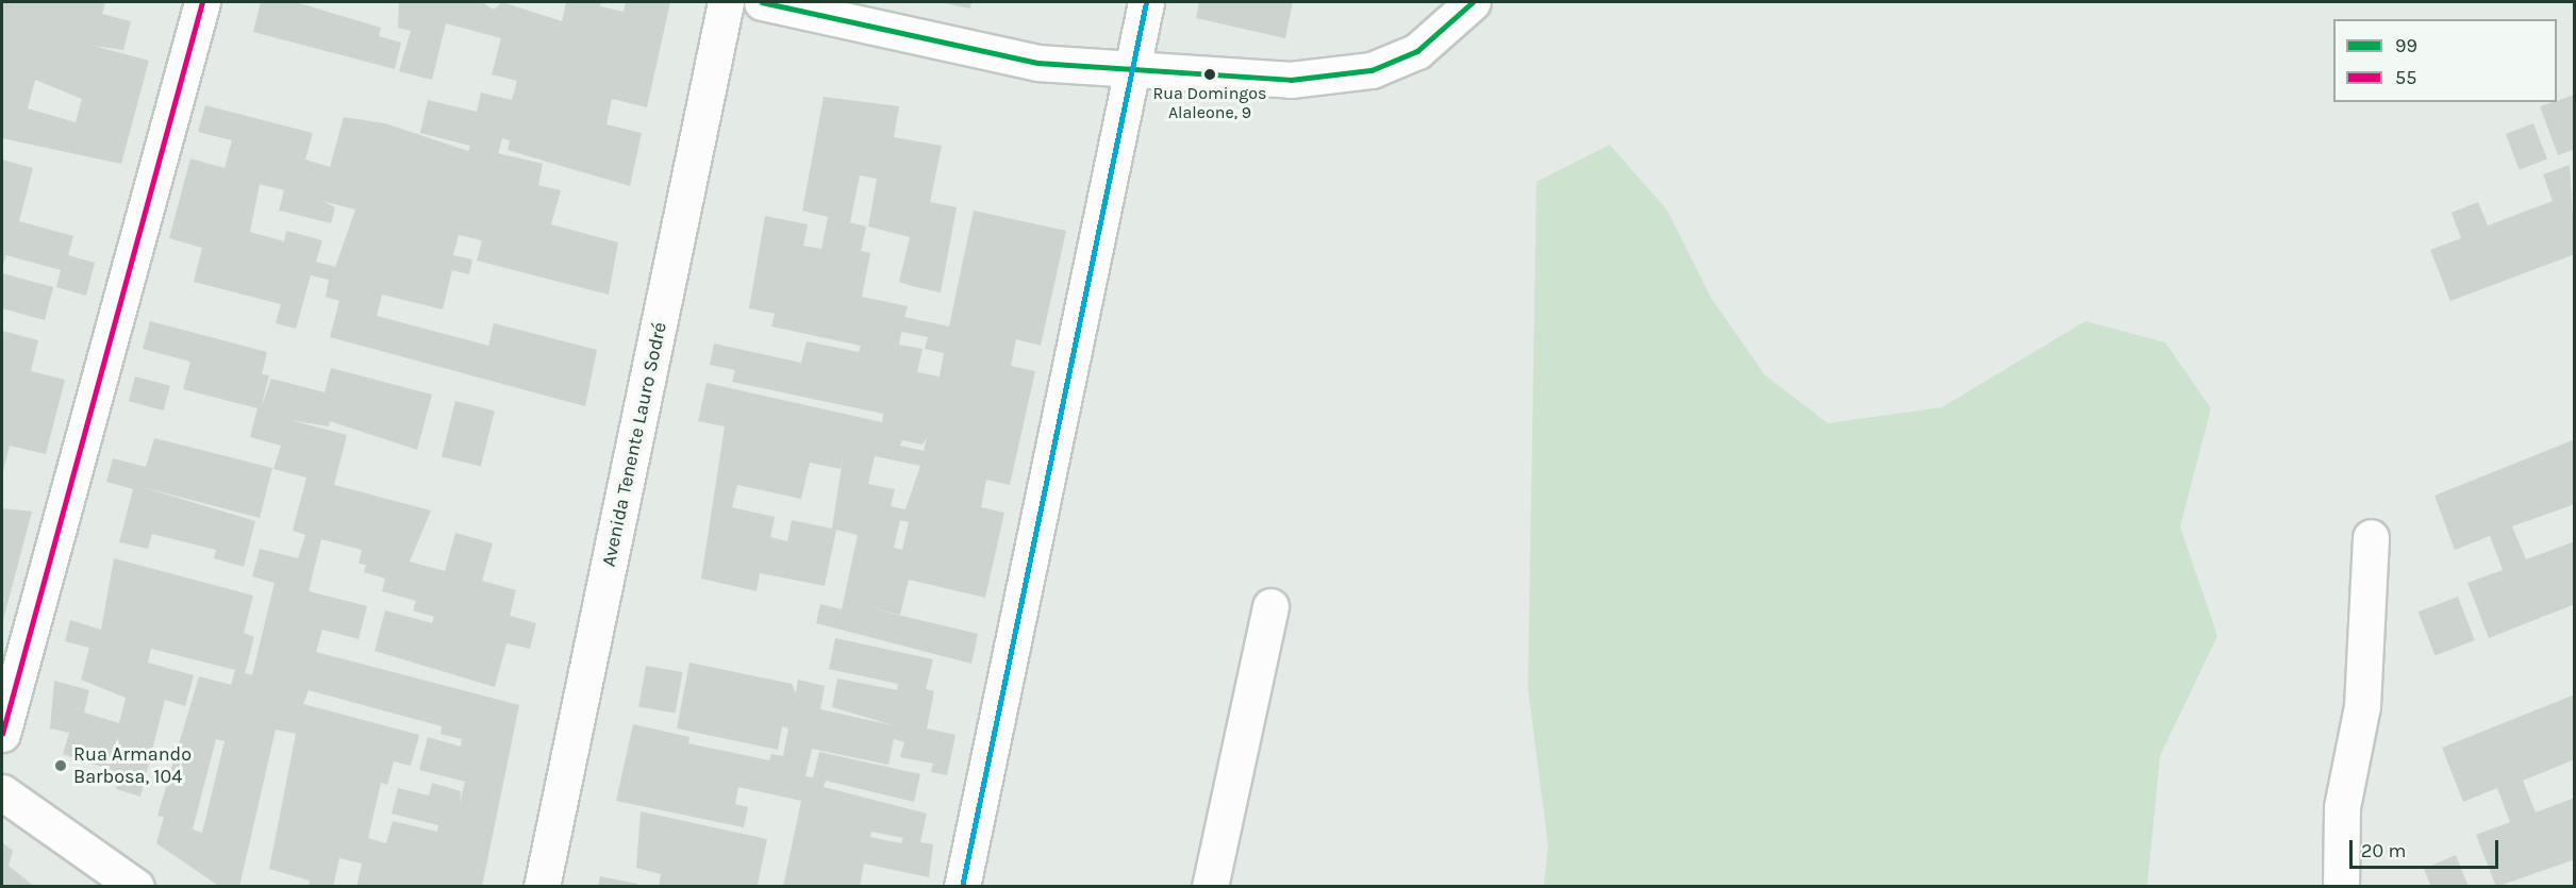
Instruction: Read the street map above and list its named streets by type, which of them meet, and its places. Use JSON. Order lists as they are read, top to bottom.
{
  "streets": {
    "street": ["Avenida Tenente Lauro Sodré"]
  },
  "places": ["Rua Domingos Alaleone, 9", "Rua Armando Barbosa, 104"],
  "lines": ["transit line 99", "transit line 55"],
  "legend": ["99", "55"],
  "scale_bar": "20 m"
}
